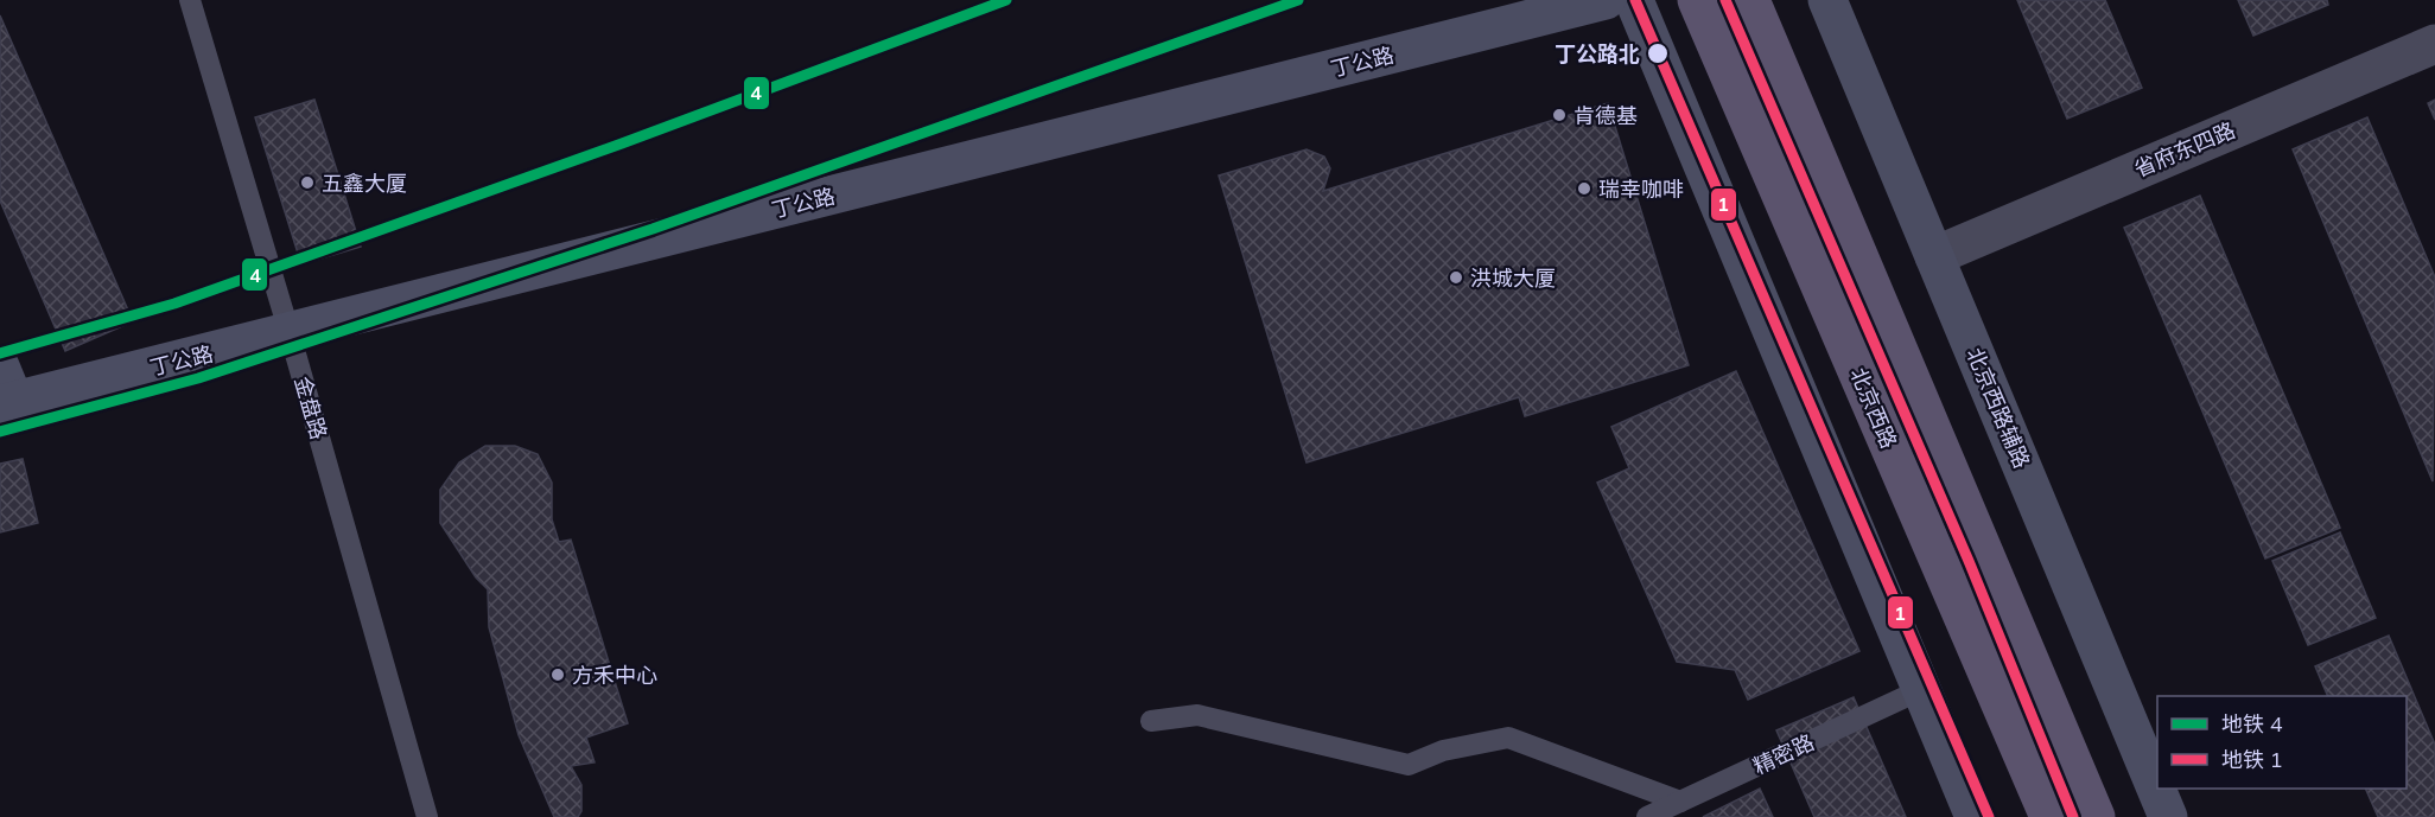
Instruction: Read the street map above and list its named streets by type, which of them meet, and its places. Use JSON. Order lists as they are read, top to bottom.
{
  "streets": {
    "main road": ["丁公路", "北京西路", "北京西路辅路"],
    "street": ["省府东四路"],
    "lane": ["金盘路", "精密路"]
  },
  "crossings": [
    ["丁公路", "金盘路"],
    ["省府东四路", "北京西路辅路"]
  ],
  "places": [
    "丁公路北",
    "肯德基",
    "五鑫大厦",
    "瑞幸咖啡",
    "洪城大厦",
    "方禾中心"
  ],
  "lines": ["metro line 4", "metro line 1"],
  "legend": ["地铁 4", "地铁 1"]
}
